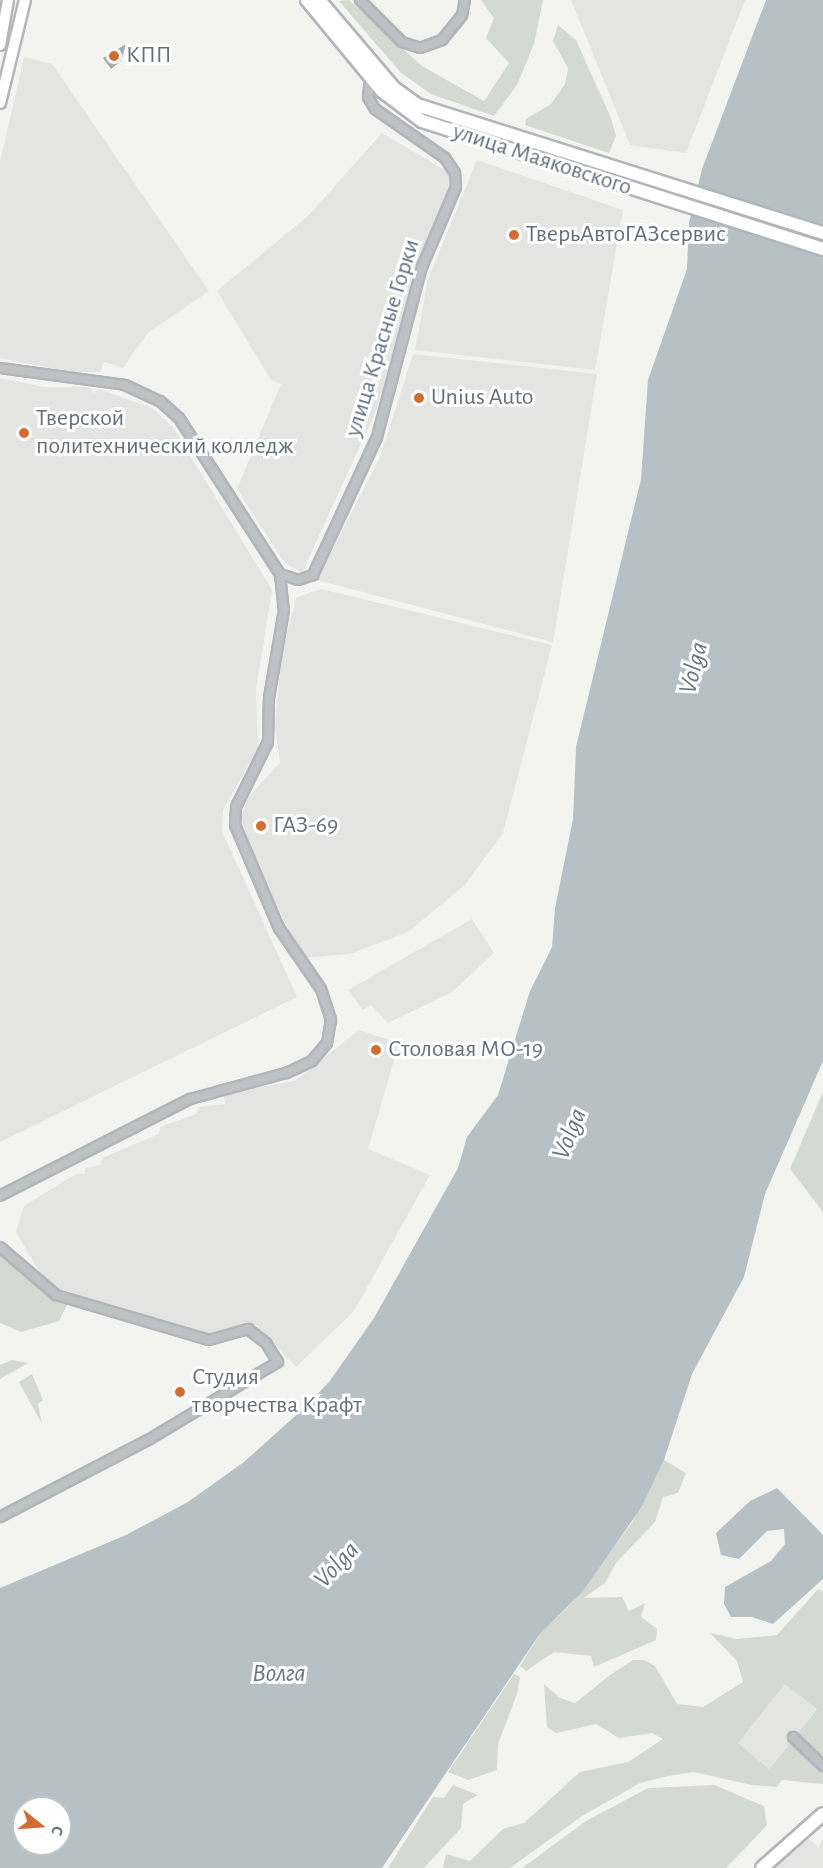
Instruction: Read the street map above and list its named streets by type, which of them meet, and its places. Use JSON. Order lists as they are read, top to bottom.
{
  "streets": {
    "main road": ["улица Маяковского"],
    "street": ["улица Красные Горки"]
  },
  "crossings": [
    ["улица Маяковского", "улица Красные Горки"]
  ],
  "water": ["Volga", "Волга"],
  "places": [
    "КПП",
    "ТверьАвтоГАЗсервис",
    "Unius Auto",
    "Тверской политехнический колледж",
    "ГАЗ-69",
    "Столовая МО-19",
    "Студия творчества Крафт"
  ],
  "north": "right"
}
